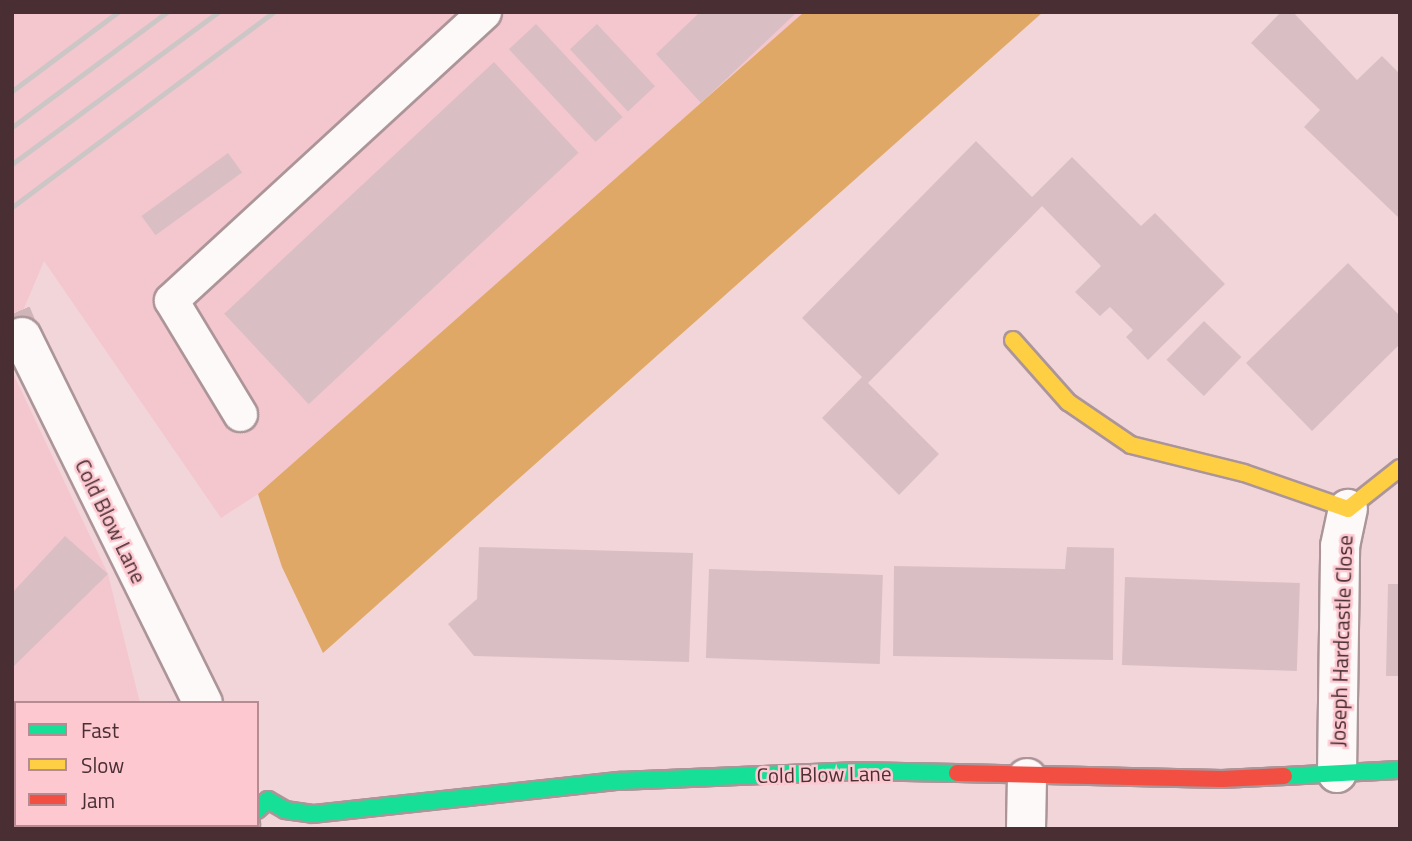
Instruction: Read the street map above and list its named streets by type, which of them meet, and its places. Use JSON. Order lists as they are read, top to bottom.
{
  "streets": {
    "street": ["Cold Blow Lane", "Joseph Hardcastle Close"]
  },
  "crossings": [
    ["Cold Blow Lane", "Joseph Hardcastle Close"]
  ],
  "legend": ["Fast", "Slow", "Jam"]
}
